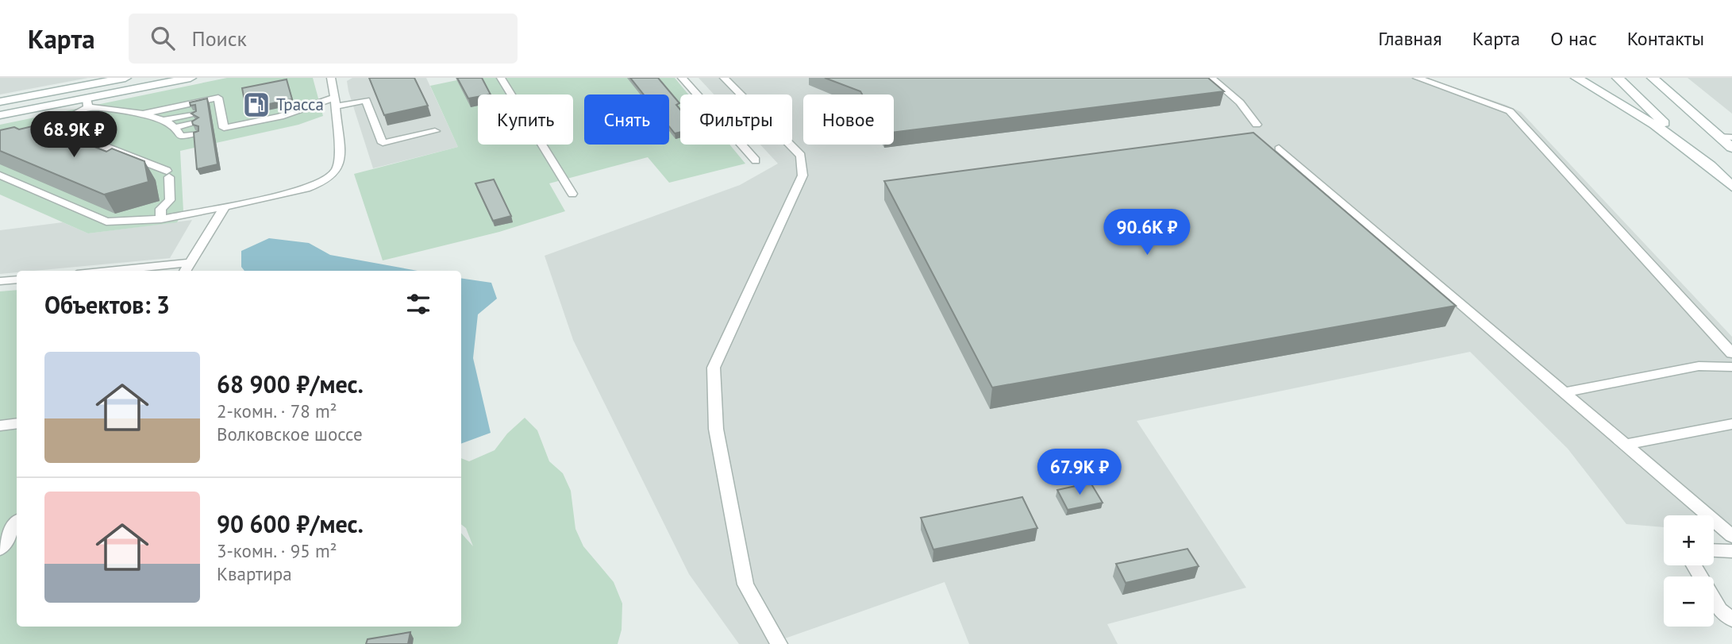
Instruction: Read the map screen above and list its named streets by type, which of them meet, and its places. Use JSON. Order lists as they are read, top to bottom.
{
  "places": {
    "fuel station": ["Трасса"]
  },
  "page": {
    "header": "Карта",
    "search": "Поиск",
    "nav": [
      "Главная",
      "Карта",
      "О нас",
      "Контакты"
    ],
    "chip": [
      "Купить",
      "Снять",
      "Фильтры",
      "Новое"
    ],
    "price": ["68.9K ₽", "90.6K ₽", "67.9K ₽"],
    "heading": "Объектов: 3",
    "list": [
      {
        "name": "68 900 ₽/мес.",
        "note": "2-комн. · 78 m² · Волковское шоссе"
      },
      {
        "name": "90 600 ₽/мес.",
        "note": "3-комн. · 95 m² · Квартира"
      }
    ],
    "map_buttons": ["+", "−"]
  }
}
